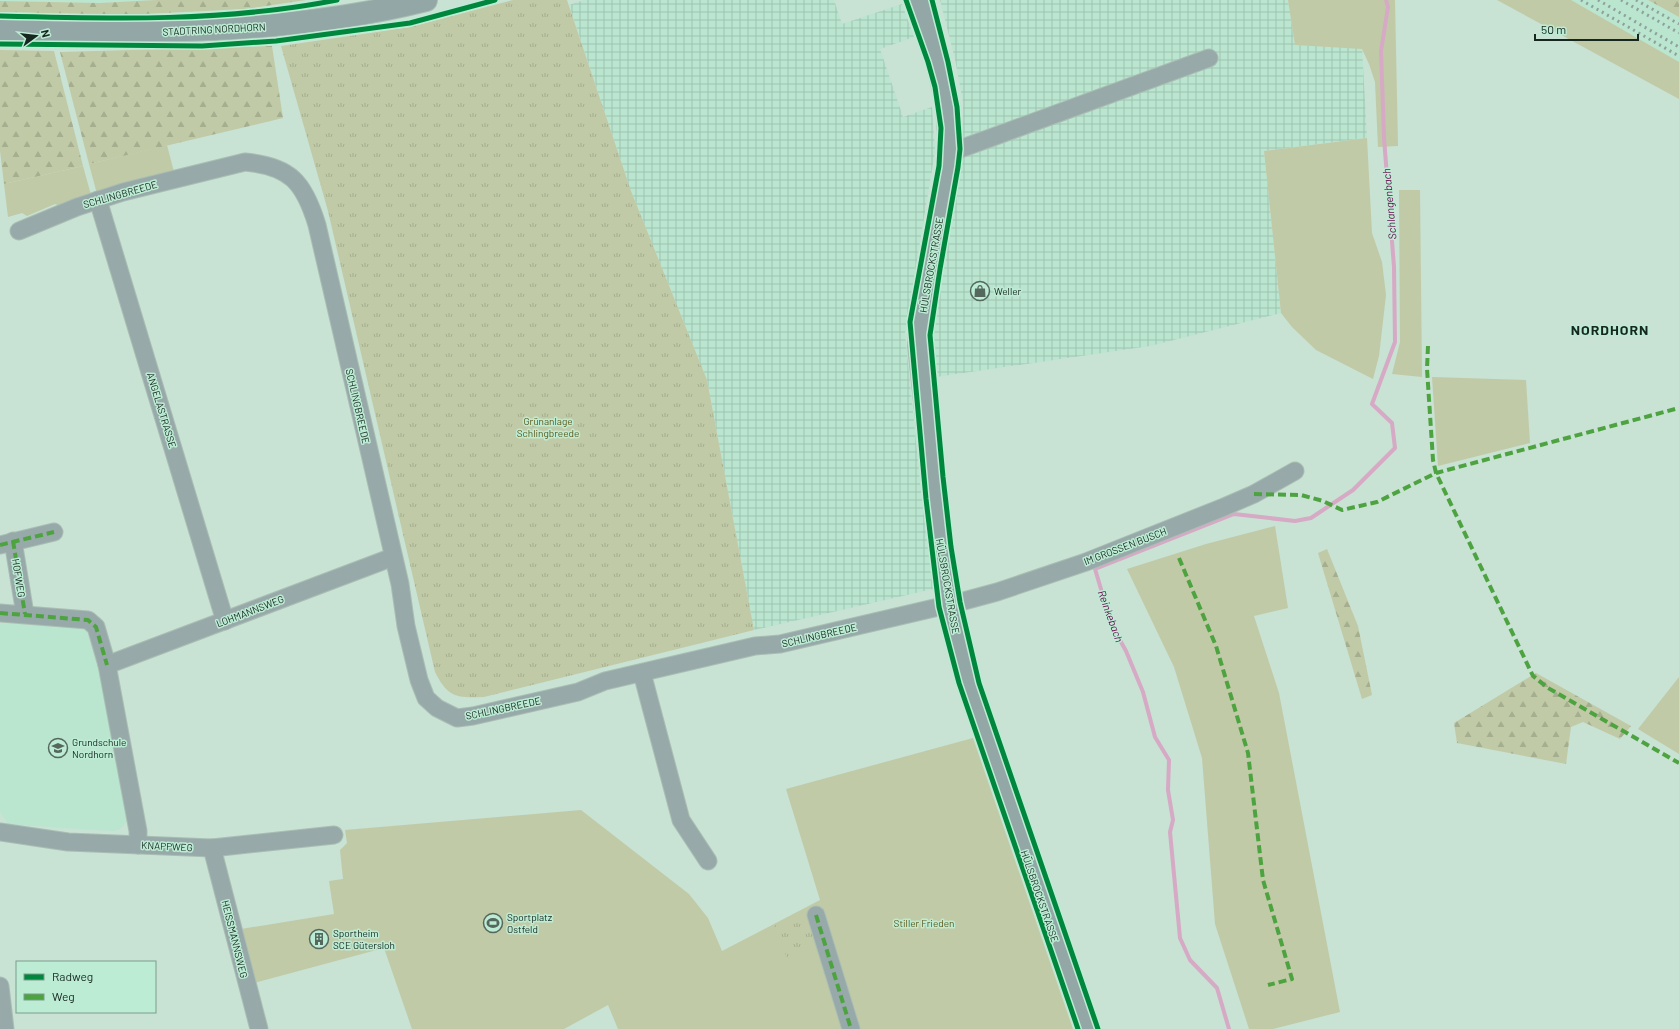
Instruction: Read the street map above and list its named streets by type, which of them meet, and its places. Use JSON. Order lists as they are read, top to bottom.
{
  "streets": {
    "street": [
      "STADTRING NORDHORN",
      "SCHLINGBREEDE",
      "HÜLSBROCKSTRASSE",
      "ANGELASTRASSE",
      "IM GROSSEN BUSCH",
      "HOFWEG",
      "LOHMANNSWEG",
      "KNAPPWEG",
      "HEISSMANNSWEG"
    ]
  },
  "crossings": [
    ["SCHLINGBREEDE", "HÜLSBROCKSTRASSE"],
    ["SCHLINGBREEDE", "ANGELASTRASSE"],
    ["SCHLINGBREEDE", "IM GROSSEN BUSCH"],
    ["SCHLINGBREEDE", "LOHMANNSWEG"],
    ["HÜLSBROCKSTRASSE", "IM GROSSEN BUSCH"],
    ["ANGELASTRASSE", "LOHMANNSWEG"],
    ["KNAPPWEG", "HEISSMANNSWEG"]
  ],
  "districts": ["NORDHORN"],
  "water": ["Schlangenbach", "Reinkebach"],
  "parks": ["Grünanlage Schlingbreede", "Stiller Frieden"],
  "places": {
    "shop": ["Weller"],
    "school or university": ["Grundschule Nordhorn"],
    "sports": ["Sportplatz Ostfeld"],
    "building": ["Sportheim SCE Gütersloh"]
  },
  "legend": ["Radweg", "Weg"],
  "scale_bar": "50 m",
  "north": "right"
}
